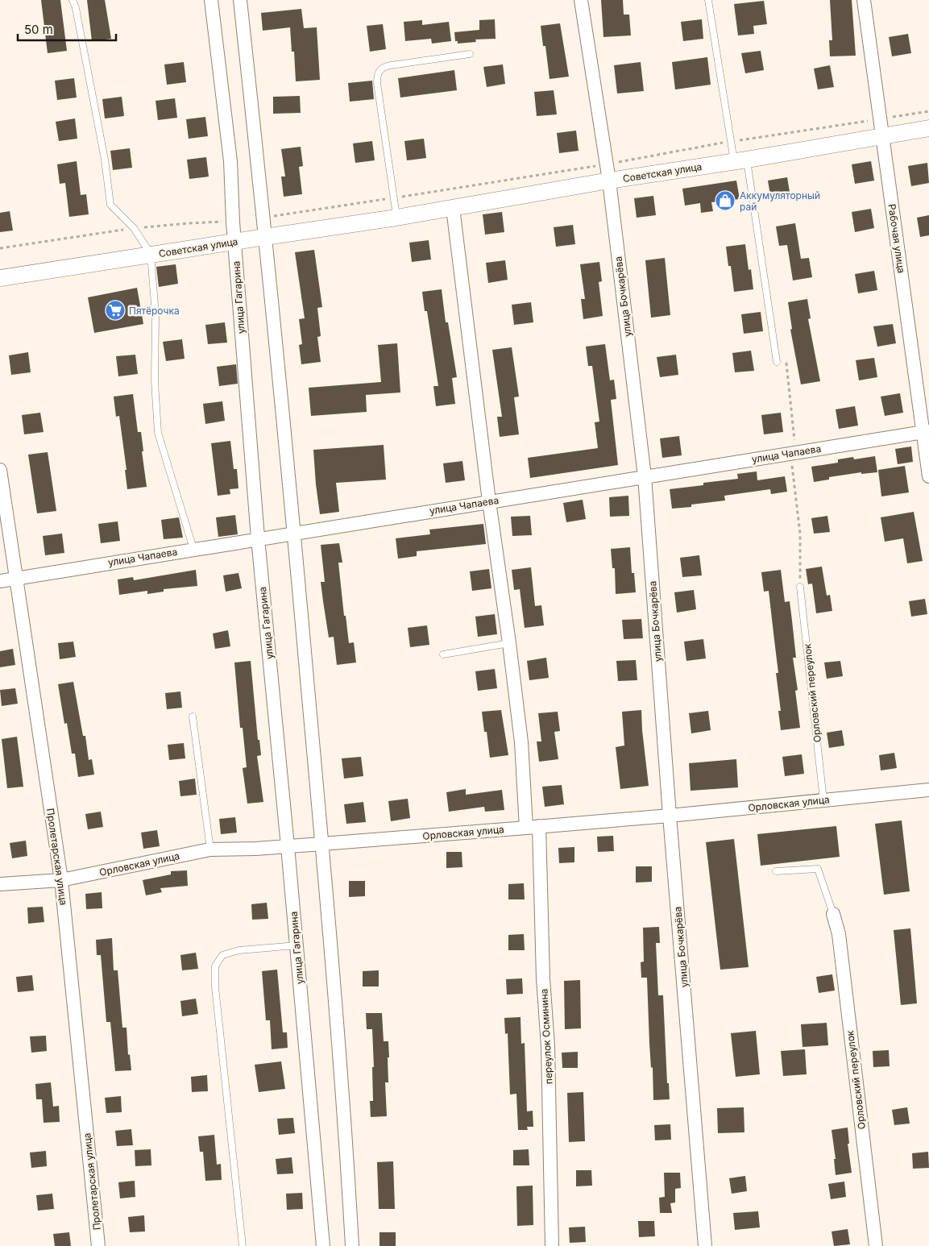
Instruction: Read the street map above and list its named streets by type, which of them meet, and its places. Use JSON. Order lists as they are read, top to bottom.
{
  "streets": {
    "street": [
      "Советская улица",
      "Рабочая улица",
      "улица Бочкарёва",
      "улица Гагарина",
      "улица Чапаева",
      "Орловский переулок",
      "Орловская улица",
      "Пролетарская улица",
      "переулок Осминина"
    ]
  },
  "crossings": [
    ["Советская улица", "Рабочая улица"],
    ["Советская улица", "улица Бочкарёва"],
    ["Советская улица", "улица Гагарина"],
    ["Советская улица", "переулок Осминина"],
    ["Рабочая улица", "улица Чапаева"],
    ["улица Бочкарёва", "улица Чапаева"],
    ["улица Бочкарёва", "Орловская улица"],
    ["улица Гагарина", "улица Чапаева"],
    ["улица Гагарина", "Орловская улица"],
    ["улица Чапаева", "Пролетарская улица"],
    ["улица Чапаева", "переулок Осминина"],
    ["Орловский переулок", "Орловская улица"],
    ["Орловская улица", "Пролетарская улица"],
    ["Орловская улица", "переулок Осминина"]
  ],
  "places": {
    "shop": ["Аккумуляторный рай"],
    "supermarket": ["Пятёрочка"]
  },
  "scale_bar": "50 m"
}
